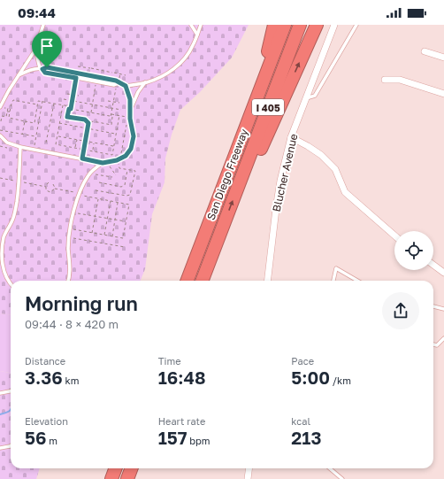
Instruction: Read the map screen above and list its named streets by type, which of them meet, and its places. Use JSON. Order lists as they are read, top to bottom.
{
  "streets": {
    "highway": ["I 405", "San Diego Freeway"],
    "street": ["Blucher Avenue"]
  },
  "page": {
    "status": "09:44",
    "heading": ["Morning run", "09:44 · 8 × 420 m"],
    "stats": [
      ["Distance", "3.36 km"],
      ["Time", "16:48"],
      ["Pace", "5:00 /km"],
      ["Elevation", "56 m"],
      ["Heart rate", "157 bpm"],
      ["kcal", "213"]
    ]
  }
}
